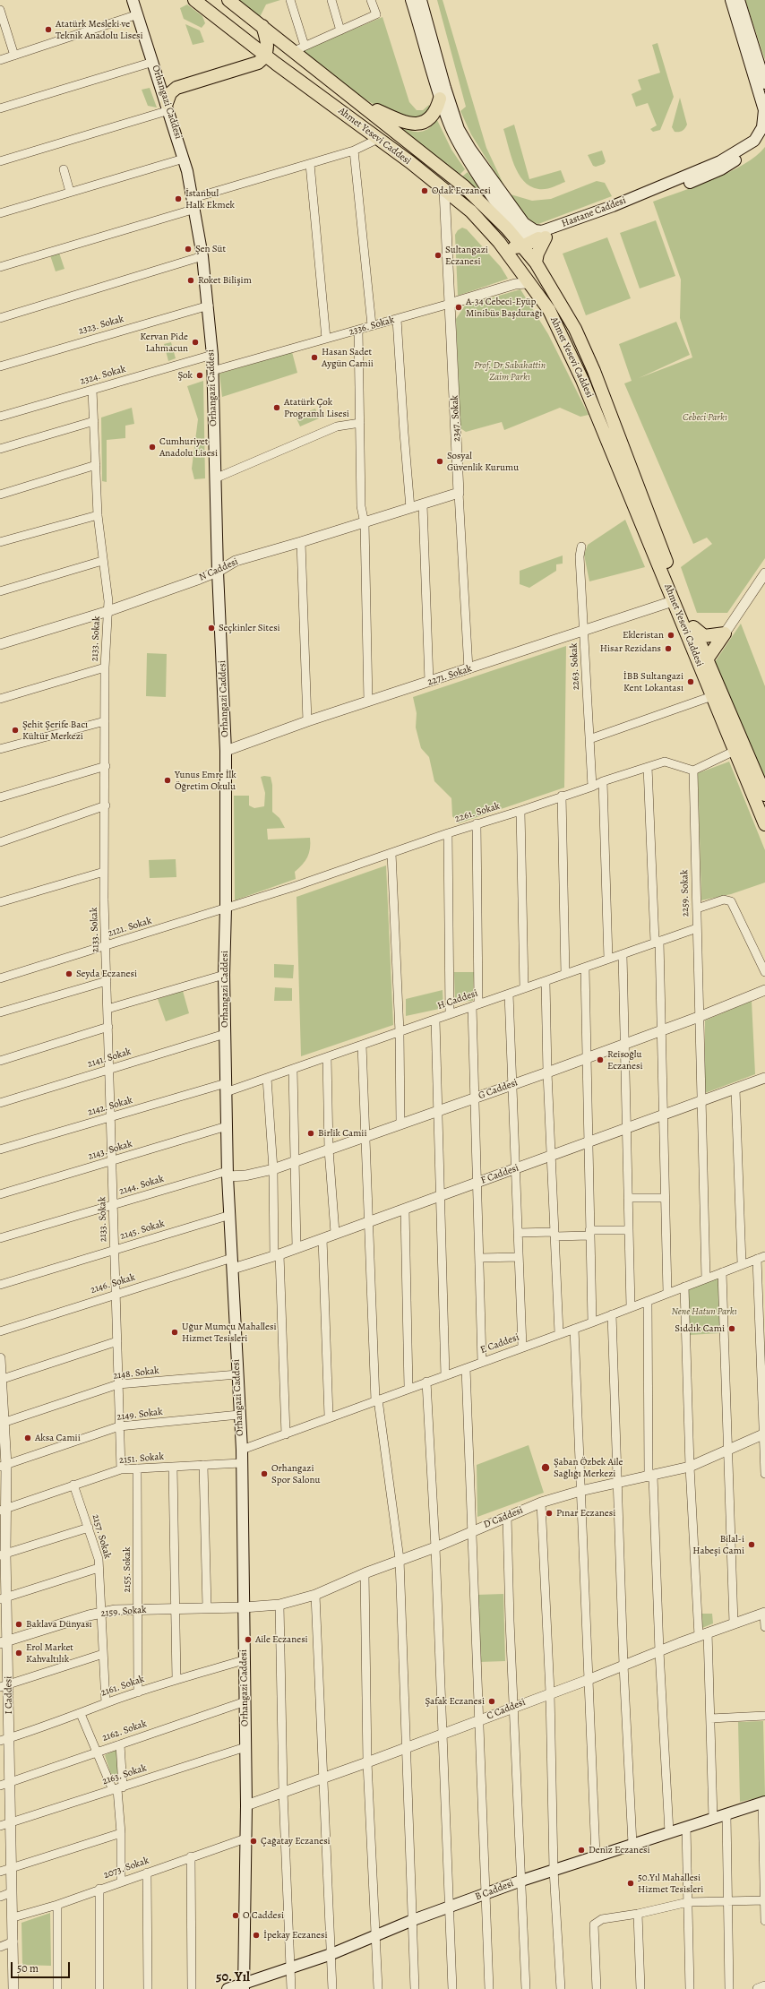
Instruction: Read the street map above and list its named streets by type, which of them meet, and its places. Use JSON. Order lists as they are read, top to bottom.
{
  "streets": {
    "main road": [
      "Orhangazi Caddesi",
      "Ahmet Yesevi Caddesi",
      "Hastane Caddesi",
      "B Caddesi"
    ],
    "street": [
      "2323. Sokak",
      "2336. Sokak",
      "2324. Sokak",
      "2347. Sokak",
      "N Caddesi",
      "2133. Sokak",
      "2263. Sokak",
      "2271. Sokak",
      "2261. Sokak",
      "2259. Sokak",
      "2121. Sokak",
      "H Caddesi",
      "2141. Sokak",
      "G Caddesi",
      "2142. Sokak",
      "2143. Sokak",
      "F Caddesi",
      "2144. Sokak",
      "2145. Sokak",
      "2146. Sokak",
      "E Caddesi",
      "2148. Sokak",
      "2149. Sokak",
      "2151. Sokak",
      "D Caddesi",
      "2157. Sokak",
      "2155. Sokak",
      "2159. Sokak",
      "2161. Sokak",
      "I Caddesi",
      "C Caddesi",
      "2162. Sokak",
      "2163. Sokak",
      "2073. Sokak"
    ]
  },
  "crossings": [
    ["Orhangazi Caddesi", "2323. Sokak"],
    ["Orhangazi Caddesi", "2336. Sokak"],
    ["Orhangazi Caddesi", "2324. Sokak"],
    ["Orhangazi Caddesi", "N Caddesi"],
    ["Orhangazi Caddesi", "2271. Sokak"],
    ["Orhangazi Caddesi", "2261. Sokak"],
    ["Orhangazi Caddesi", "2121. Sokak"],
    ["Orhangazi Caddesi", "H Caddesi"],
    ["Orhangazi Caddesi", "2141. Sokak"],
    ["Orhangazi Caddesi", "G Caddesi"],
    ["Orhangazi Caddesi", "2142. Sokak"],
    ["Orhangazi Caddesi", "2143. Sokak"],
    ["Orhangazi Caddesi", "F Caddesi"],
    ["Orhangazi Caddesi", "2144. Sokak"],
    ["Orhangazi Caddesi", "2145. Sokak"],
    ["Orhangazi Caddesi", "2146. Sokak"],
    ["Orhangazi Caddesi", "E Caddesi"],
    ["Orhangazi Caddesi", "2148. Sokak"],
    ["Orhangazi Caddesi", "2149. Sokak"],
    ["Orhangazi Caddesi", "2151. Sokak"],
    ["Orhangazi Caddesi", "D Caddesi"],
    ["Orhangazi Caddesi", "2159. Sokak"],
    ["Orhangazi Caddesi", "2161. Sokak"],
    ["Orhangazi Caddesi", "C Caddesi"],
    ["Orhangazi Caddesi", "2162. Sokak"],
    ["Orhangazi Caddesi", "2163. Sokak"],
    ["Orhangazi Caddesi", "2073. Sokak"],
    ["Orhangazi Caddesi", "B Caddesi"],
    ["Ahmet Yesevi Caddesi", "2336. Sokak"],
    ["Ahmet Yesevi Caddesi", "2347. Sokak"],
    ["Ahmet Yesevi Caddesi", "2271. Sokak"],
    ["2336. Sokak", "2347. Sokak"],
    ["2324. Sokak", "2133. Sokak"],
    ["2347. Sokak", "N Caddesi"],
    ["2347. Sokak", "2271. Sokak"],
    ["N Caddesi", "2133. Sokak"],
    ["2133. Sokak", "2121. Sokak"],
    ["2133. Sokak", "2141. Sokak"],
    ["2133. Sokak", "2142. Sokak"],
    ["2133. Sokak", "2143. Sokak"],
    ["2133. Sokak", "2144. Sokak"],
    ["2133. Sokak", "2145. Sokak"],
    ["2133. Sokak", "2146. Sokak"],
    ["2133. Sokak", "2148. Sokak"],
    ["2133. Sokak", "2149. Sokak"],
    ["2133. Sokak", "2151. Sokak"],
    ["2263. Sokak", "2271. Sokak"],
    ["2263. Sokak", "2261. Sokak"],
    ["2261. Sokak", "2259. Sokak"],
    ["2261. Sokak", "2121. Sokak"],
    ["2259. Sokak", "H Caddesi"],
    ["2259. Sokak", "G Caddesi"],
    ["2259. Sokak", "F Caddesi"],
    ["2259. Sokak", "E Caddesi"],
    ["H Caddesi", "2142. Sokak"],
    ["G Caddesi", "2144. Sokak"],
    ["F Caddesi", "2146. Sokak"],
    ["2148. Sokak", "I Caddesi"],
    ["2149. Sokak", "I Caddesi"],
    ["2151. Sokak", "2157. Sokak"],
    ["2151. Sokak", "2155. Sokak"],
    ["2151. Sokak", "I Caddesi"],
    ["D Caddesi", "2159. Sokak"],
    ["2157. Sokak", "2159. Sokak"],
    ["2157. Sokak", "2161. Sokak"],
    ["2155. Sokak", "2159. Sokak"],
    ["2155. Sokak", "2161. Sokak"],
    ["2159. Sokak", "I Caddesi"],
    ["2161. Sokak", "I Caddesi"],
    ["I Caddesi", "2162. Sokak"],
    ["I Caddesi", "2163. Sokak"],
    ["I Caddesi", "2073. Sokak"]
  ],
  "districts": ["50. Yıl"],
  "parks": ["Prof. Dr Sabahattin Zaim Parkı", "Cebeci Parkı", "Nene Hatun Parkı"],
  "places": [
    "Atatürk Mesleki ve Teknik Anadolu Lisesi",
    "Odak Eczanesi",
    "İstanbul Halk Ekmek",
    "Şen Süt",
    "Sultangazi Eczanesi",
    "Roket Bilişim",
    "A-34 Cebeci-Eyüp Minibüs Başdurağı",
    "Kervan Pide Lahmacun",
    "Hasan Sadet Aygün Camii",
    "Şok",
    "Atatürk Çok Programlı Lisesi",
    "Cumhuriyet Anadolu Lisesi",
    "Sosyal Güvenlik Kurumu",
    "Seçkinler Sitesi",
    "Ekleristan",
    "Hisar Rezidans",
    "İBB Sultangazi Kent Lokantası",
    "Şehit Şerife Bacı Kültür Merkezi",
    "Yunus Emre İlk Öğretim Okulu",
    "Seyda Eczanesi",
    "Reisoğlu Eczanesi",
    "Birlik Camii",
    "Sıddık Cami",
    "Uğur Mumcu Mahallesi Hizmet Tesisleri",
    "Aksa Camii",
    "Şaban Özbek Aile Sağlığı Merkezi",
    "Orhangazi Spor Salonu",
    "Pınar Eczanesi",
    "Bilal-i Habeşi Cami",
    "Baklava Dünyası",
    "Aile Eczanesi",
    "Erol Market Kahvaltılık",
    "Şafak Eczanesi",
    "Çağatay Eczanesi",
    "Deniz Eczanesi",
    "50.Yıl Mahallesi Hizmet Tesisleri",
    "O Caddesi",
    "İpekay Eczanesi"
  ],
  "scale_bar": "50 m"
}
